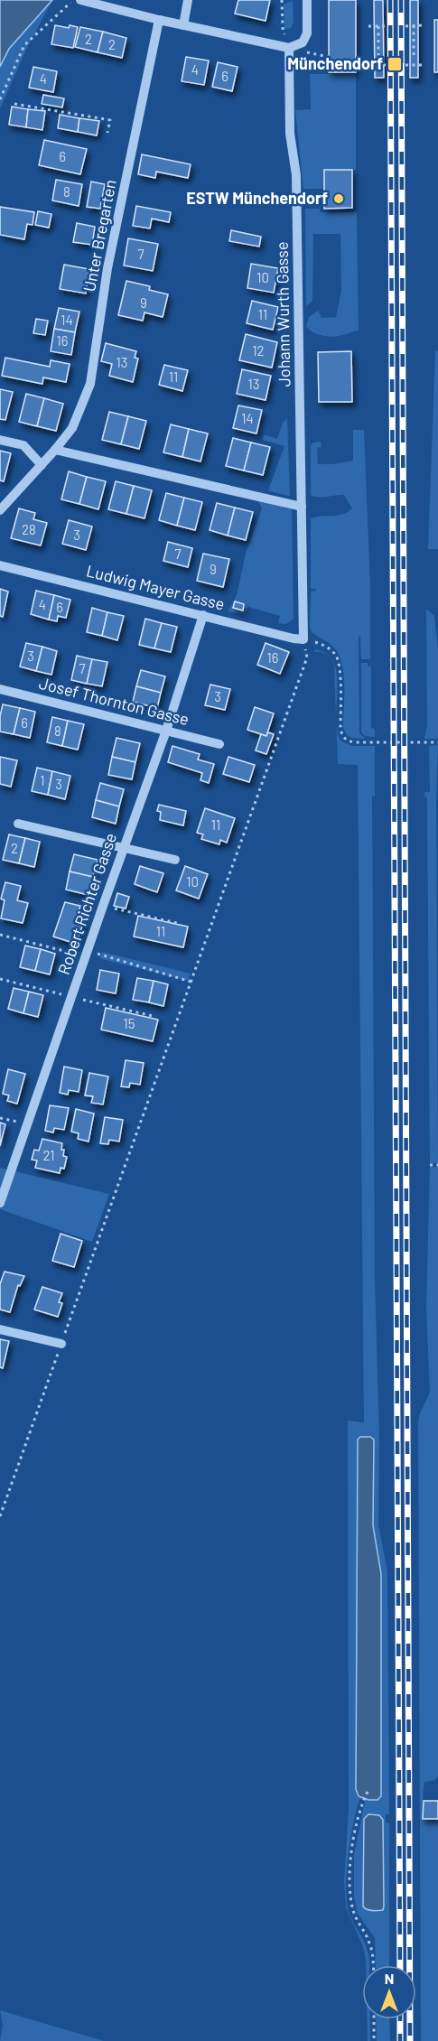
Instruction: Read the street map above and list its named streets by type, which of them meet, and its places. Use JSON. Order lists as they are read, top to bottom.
{
  "streets": {
    "street": [
      "Unter Bregarten",
      "Johann Wurth Gasse",
      "Ludwig Mayer Gasse",
      "Josef Thornton Gasse",
      "Robert Richter Gasse"
    ]
  },
  "crossings": [
    ["Johann Wurth Gasse", "Ludwig Mayer Gasse"],
    ["Ludwig Mayer Gasse", "Robert Richter Gasse"],
    ["Josef Thornton Gasse", "Robert Richter Gasse"]
  ],
  "places": {
    "transit": ["Münchendorf"],
    "other": ["ESTW Münchendorf"]
  },
  "house_numbers": [
    "2",
    "2",
    "4",
    "6",
    "4",
    "6",
    "8",
    "7",
    "10",
    "9",
    "11",
    "14",
    "16",
    "12",
    "13",
    "11",
    "13",
    "14",
    "28",
    "3",
    "7",
    "9",
    "4",
    "6",
    "3",
    "16",
    "7",
    "3",
    "6",
    "8",
    "1",
    "3",
    "11",
    "2",
    "10",
    "11",
    "15",
    "21"
  ],
  "north": "top"
}
